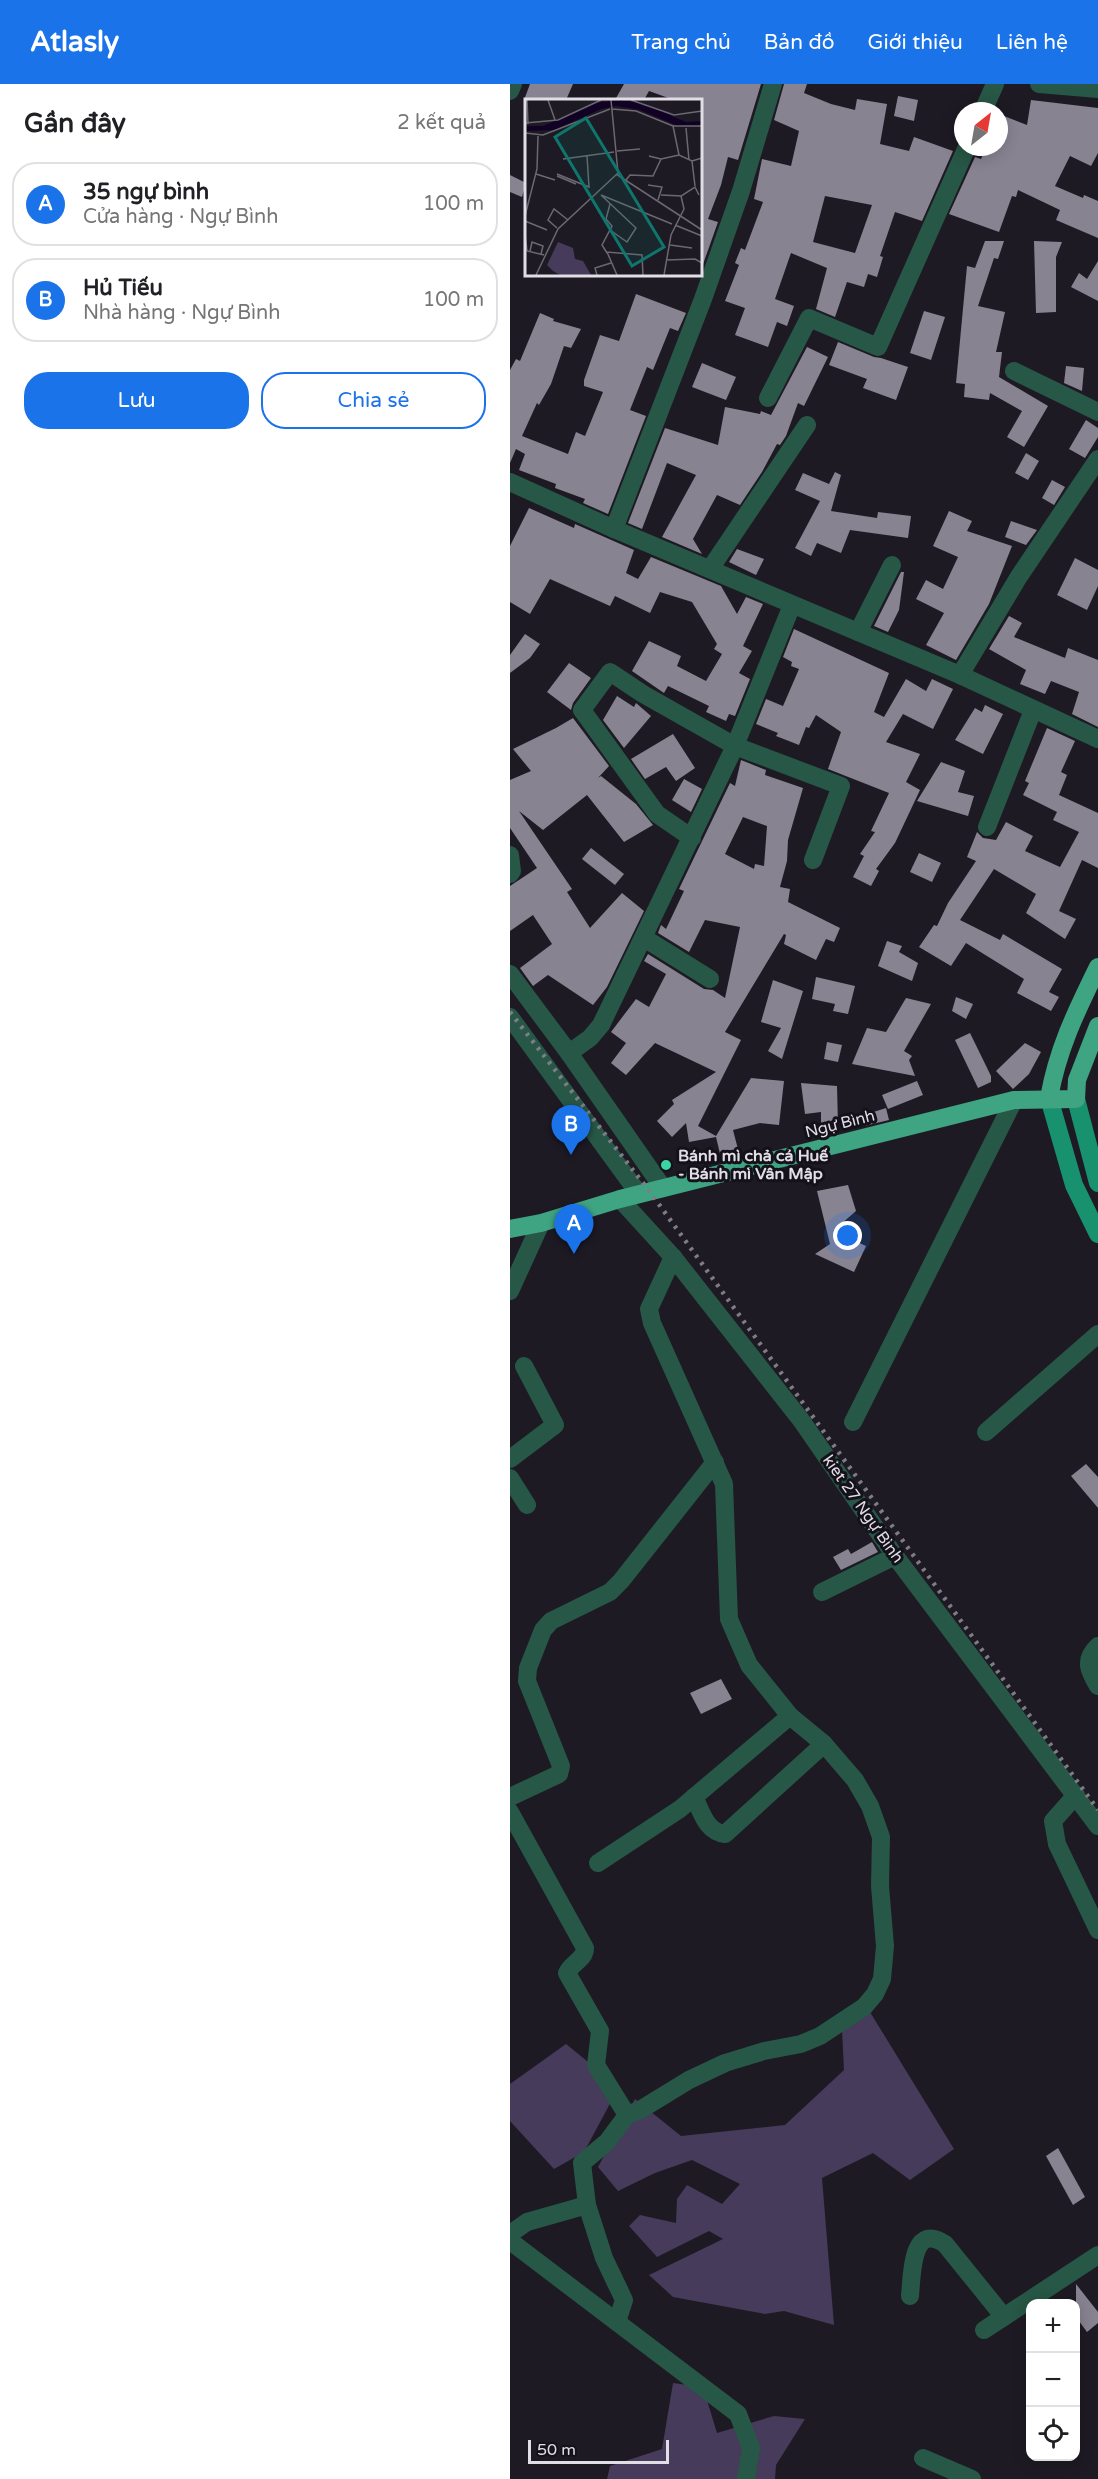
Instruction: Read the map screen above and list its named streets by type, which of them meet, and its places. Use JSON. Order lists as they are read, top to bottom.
{
  "streets": {
    "highway": ["Ngự Bình"],
    "street": ["kiet 27 Ngự Bình"]
  },
  "crossings": [
    ["Ngự Bình", "kiet 27 Ngự Bình"]
  ],
  "places": ["Bánh mì chả cá Huế - Bánh mì Vân Mập"],
  "scale_bar": "50 m",
  "north": "top right",
  "page": {
    "header": "Atlasly",
    "nav": [
      "Trang chủ",
      "Bản đồ",
      "Giới thiệu",
      "Liên hệ"
    ],
    "heading": ["Gần đây", "2 kết quả"],
    "list": [
      {
        "mark": "A",
        "name": "35 ngự bình",
        "note": "Cửa hàng · Ngự Bình",
        "value": "100 m"
      },
      {
        "mark": "B",
        "name": "Hủ Tiếu",
        "note": "Nhà hàng · Ngự Bình",
        "value": "100 m"
      }
    ],
    "buttons": ["Lưu", "Chia sẻ"],
    "pins": ["B", "A"],
    "map_buttons": ["+", "−"],
    "scale": "50 m"
  }
}
